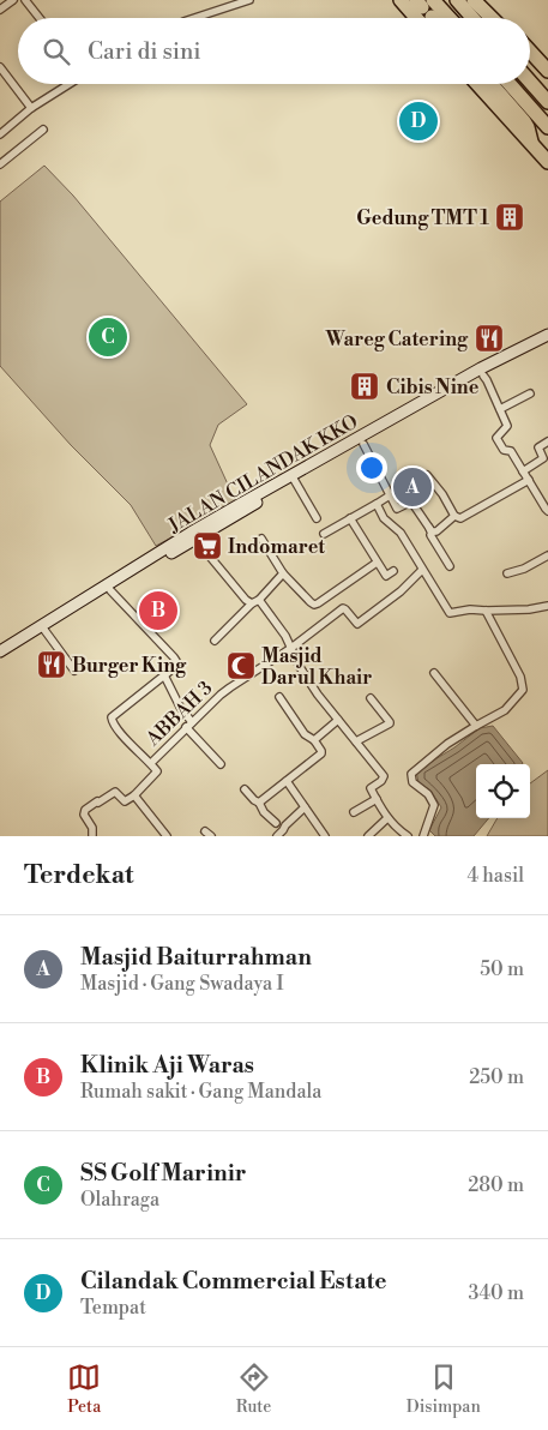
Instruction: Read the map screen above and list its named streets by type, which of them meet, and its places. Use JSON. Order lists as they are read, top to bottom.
{
  "streets": {
    "street": ["JALAN CILANDAK KKO", "ABBAH 3"]
  },
  "places": {
    "building": ["Gedung TMT 1", "Cibis Nine"],
    "restaurant": ["Wareg Catering", "Burger King"],
    "supermarket": ["Indomaret"],
    "mosque": ["Masjid Darul Khair"]
  },
  "page": {
    "search": "Cari di sini",
    "pins": [
      "D",
      "C",
      "A",
      "B"
    ],
    "heading": ["Terdekat", "4 hasil"],
    "list": [
      {
        "mark": "A",
        "name": "Masjid Baiturrahman",
        "note": "Masjid · Gang Swadaya I",
        "value": "50 m"
      },
      {
        "mark": "B",
        "name": "Klinik Aji Waras",
        "note": "Rumah sakit · Gang Mandala",
        "value": "250 m"
      },
      {
        "mark": "C",
        "name": "SS Golf Marinir",
        "note": "Olahraga",
        "value": "280 m"
      },
      {
        "mark": "D",
        "name": "Cilandak Commercial Estate",
        "note": "Tempat",
        "value": "340 m"
      }
    ],
    "nav": ["Peta", "Rute", "Disimpan"]
  }
}
